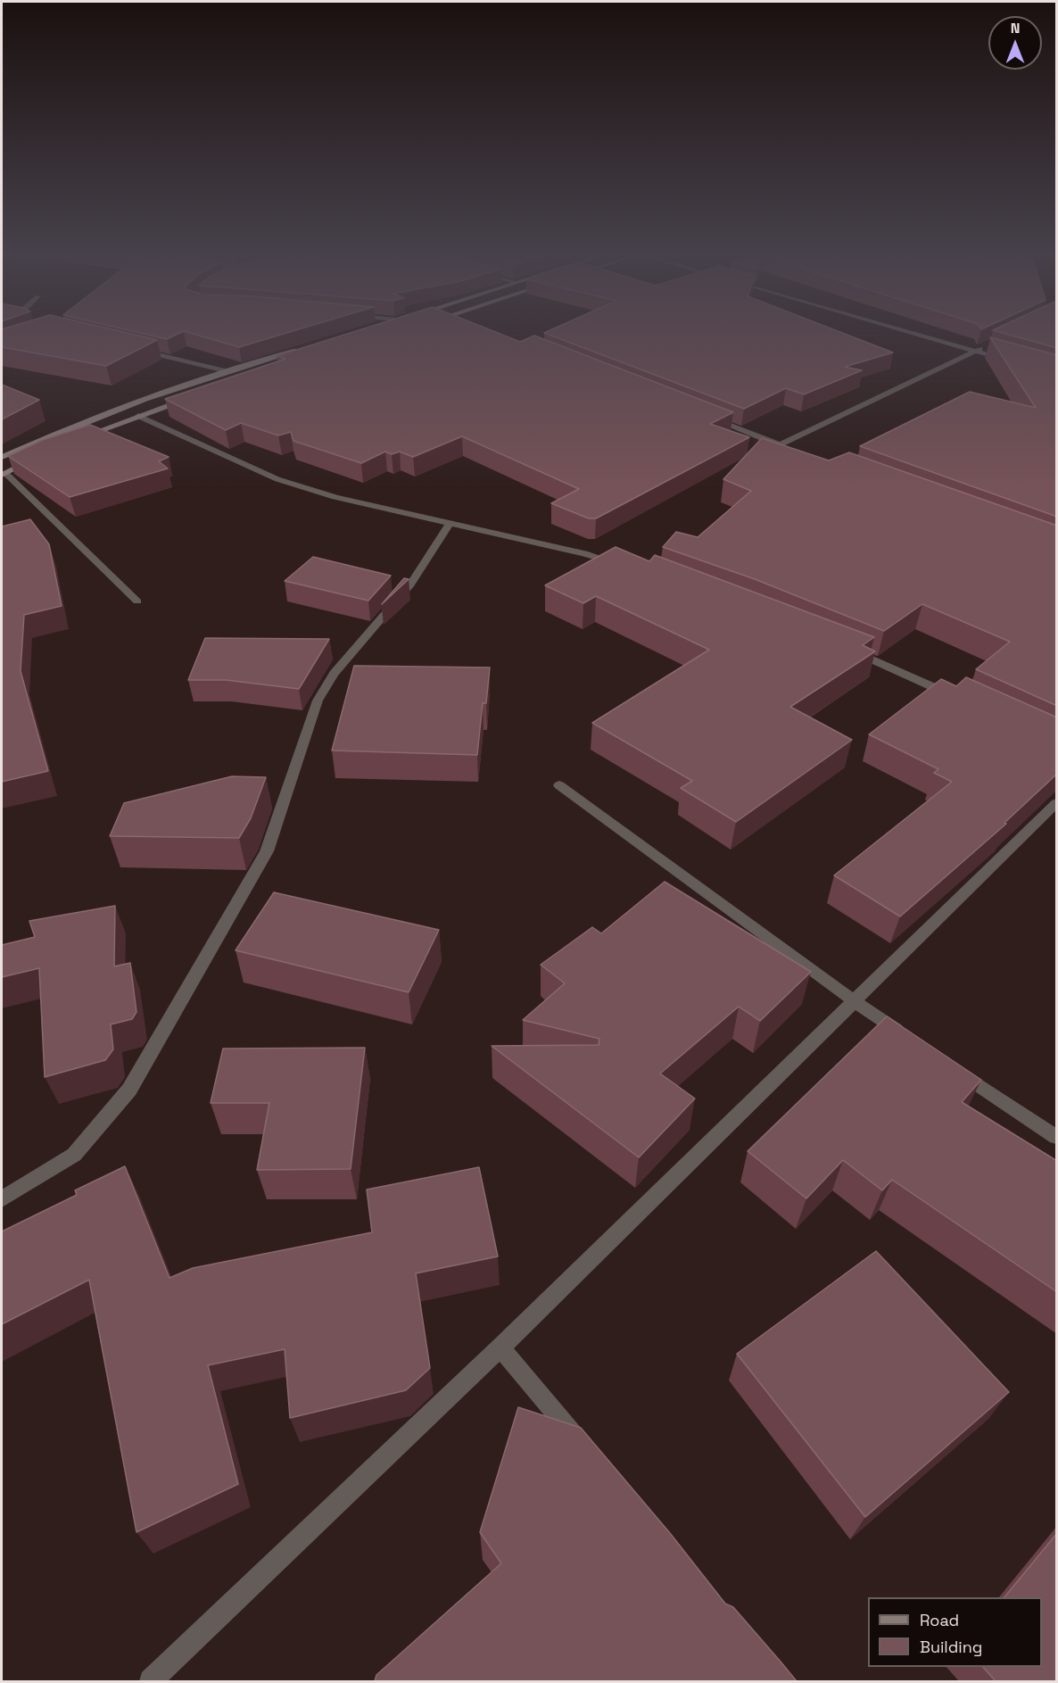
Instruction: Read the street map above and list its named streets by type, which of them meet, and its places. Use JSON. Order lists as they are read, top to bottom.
{
  "legend": ["Road", "Building"],
  "north": "top"
}
